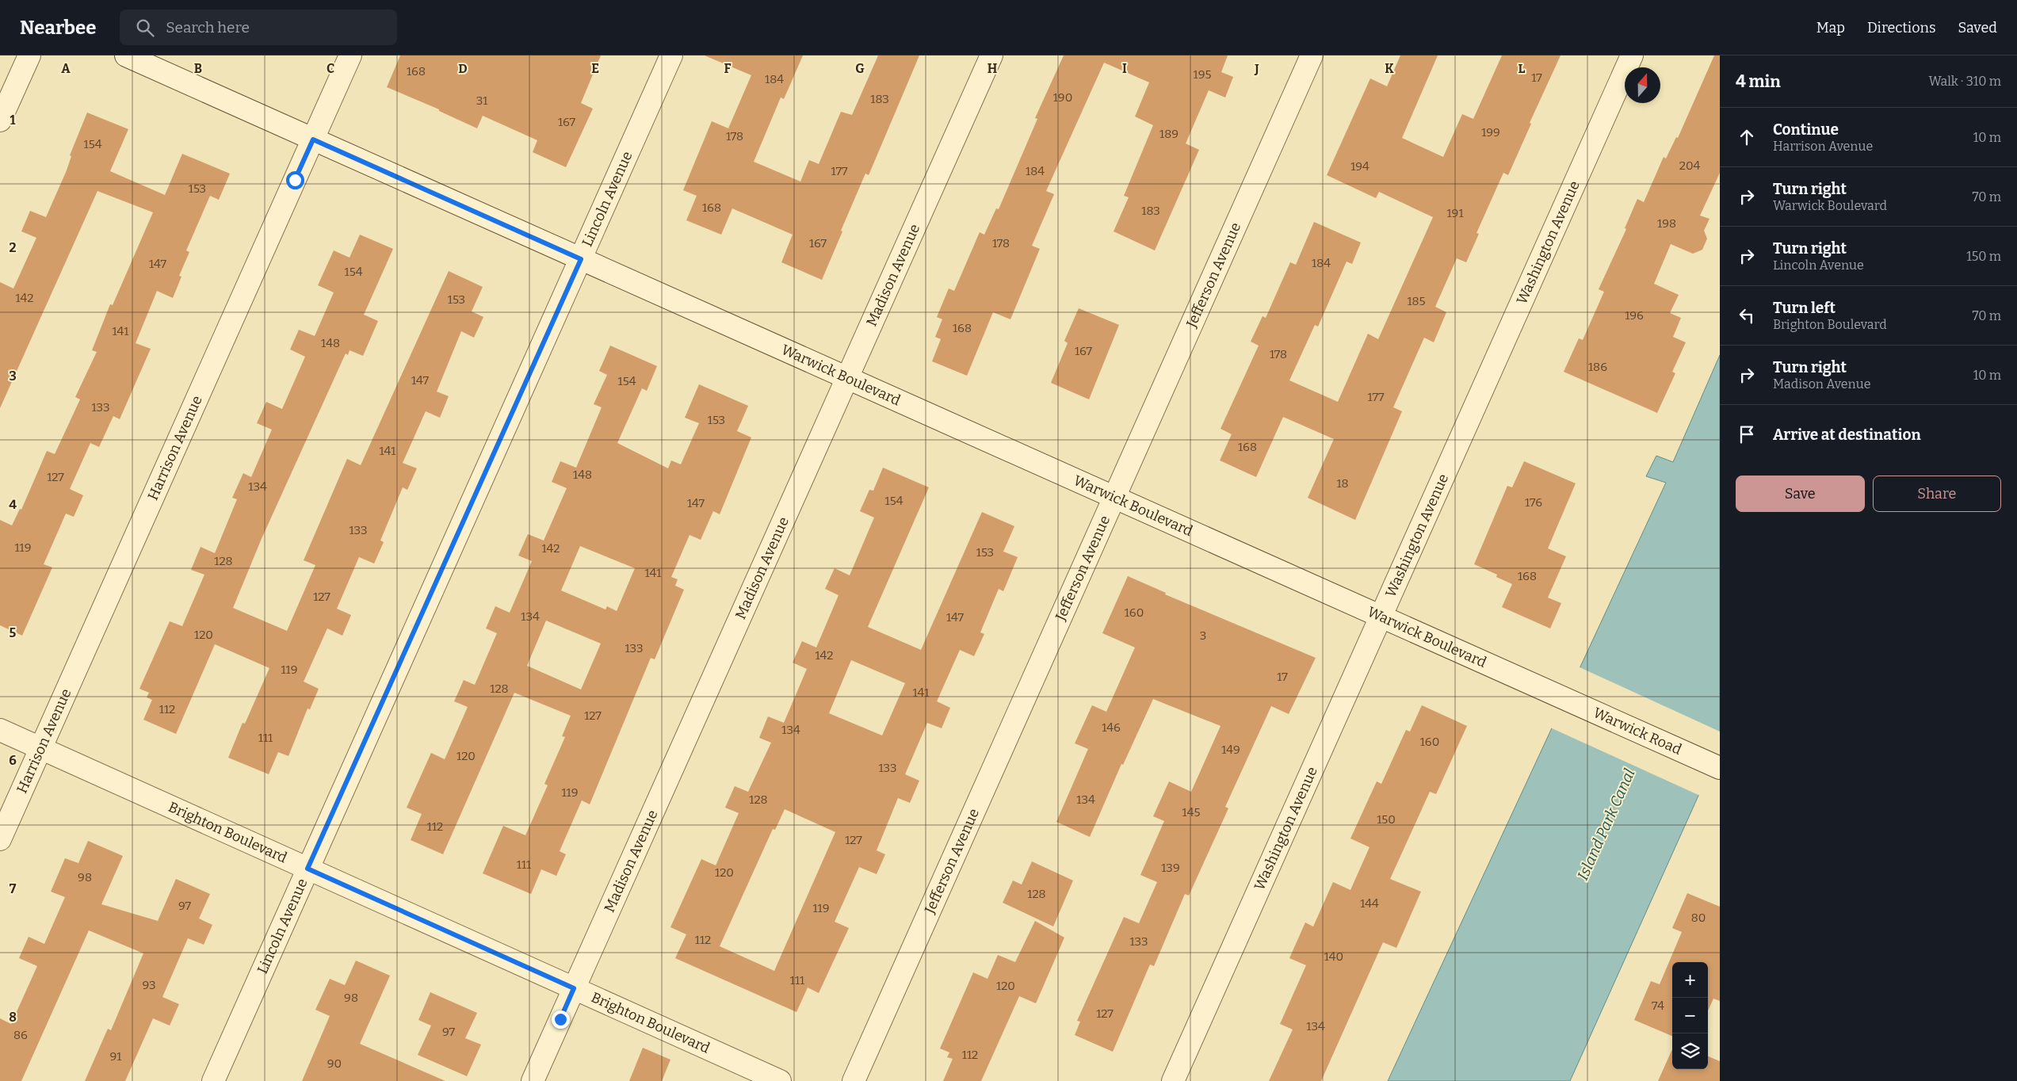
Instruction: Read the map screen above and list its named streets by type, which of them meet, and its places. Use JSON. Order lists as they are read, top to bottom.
{
  "streets": {
    "street": [
      "Lincoln Avenue",
      "Washington Avenue",
      "Madison Avenue",
      "Jefferson Avenue",
      "Warwick Boulevard",
      "Harrison Avenue",
      "Warwick Road",
      "Brighton Boulevard"
    ]
  },
  "crossings": [
    ["Lincoln Avenue", "Warwick Boulevard"],
    ["Lincoln Avenue", "Brighton Boulevard"],
    ["Washington Avenue", "Warwick Boulevard"],
    ["Madison Avenue", "Warwick Boulevard"],
    ["Madison Avenue", "Brighton Boulevard"],
    ["Jefferson Avenue", "Warwick Boulevard"],
    ["Warwick Boulevard", "Harrison Avenue"],
    ["Warwick Boulevard", "Warwick Road"],
    ["Harrison Avenue", "Brighton Boulevard"]
  ],
  "water": ["Island Park Canal"],
  "house_numbers": [
    "168",
    "195",
    "17",
    "184",
    "190",
    "183",
    "31",
    "167",
    "199",
    "189",
    "178",
    "154",
    "204",
    "194",
    "177",
    "184",
    "153",
    "168",
    "183",
    "191",
    "198",
    "167",
    "178",
    "184",
    "147",
    "154",
    "142",
    "153",
    "185",
    "196",
    "168",
    "141",
    "148",
    "167",
    "178",
    "186",
    "147",
    "154",
    "177",
    "133",
    "153",
    "168",
    "141",
    "148",
    "127",
    "18",
    "134",
    "154",
    "176",
    "147",
    "133",
    "119",
    "142",
    "153",
    "128",
    "141",
    "168",
    "127",
    "160",
    "134",
    "147",
    "120",
    "3",
    "133",
    "142",
    "119",
    "17",
    "128",
    "141",
    "112",
    "127",
    "146",
    "134",
    "111",
    "160",
    "149",
    "120",
    "133",
    "119",
    "128",
    "134",
    "145",
    "150",
    "112",
    "127",
    "111",
    "139",
    "120",
    "98",
    "128",
    "144",
    "97",
    "119",
    "80",
    "112",
    "133",
    "140",
    "111",
    "93",
    "120",
    "98",
    "74",
    "127",
    "134",
    "97",
    "86",
    "112",
    "91",
    "90"
  ],
  "north": "top",
  "page": {
    "header": "Nearbee",
    "search": "Search here",
    "nav": ["Map", "Directions", "Saved"],
    "heading": ["4 min", "Walk · 310 m"],
    "list": [
      ["Continue", "Harrison Avenue", "10 m"],
      ["Turn right", "Warwick Boulevard", "70 m"],
      ["Turn right", "Lincoln Avenue", "150 m"],
      ["Turn left", "Brighton Boulevard", "70 m"],
      ["Turn right", "Madison Avenue", "10 m"],
      "Arrive at destination"
    ],
    "buttons": ["Save", "Share"],
    "map_buttons": ["+", "−"]
  },
  "grid": {
    "columns": [
      "A",
      "B",
      "C",
      "D",
      "E",
      "F",
      "G",
      "H",
      "I",
      "J",
      "K",
      "L"
    ],
    "rows": [
      "1",
      "2",
      "3",
      "4",
      "5",
      "6",
      "7",
      "8"
    ]
  }
}
